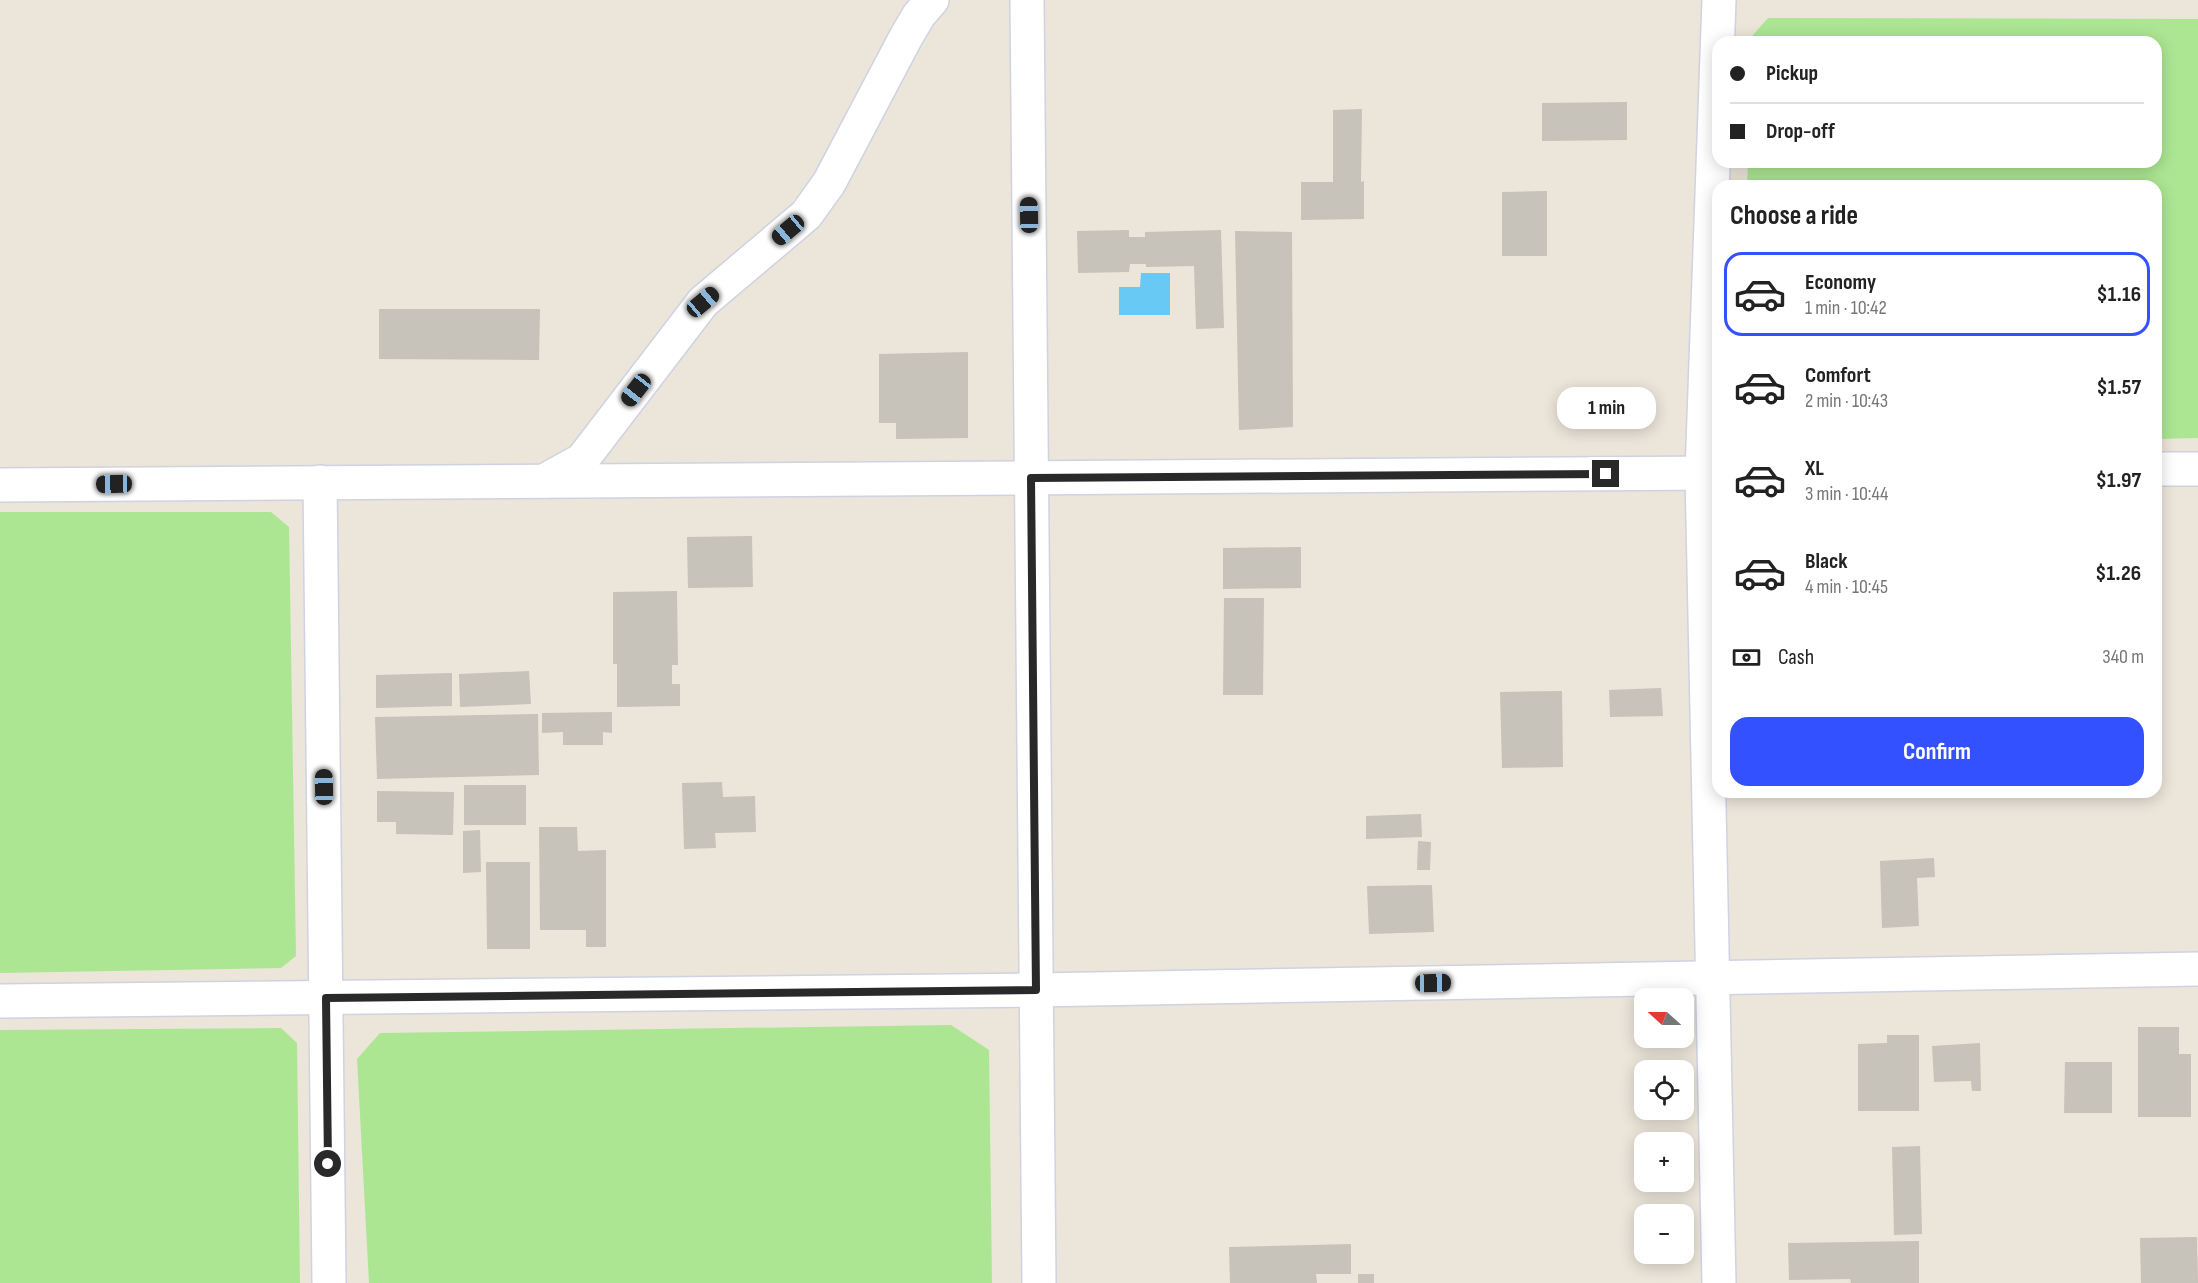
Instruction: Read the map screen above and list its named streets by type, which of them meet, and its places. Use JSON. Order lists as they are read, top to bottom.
{
  "north": "left",
  "page": {
    "banner": ["Pickup", "Drop-off"],
    "heading": "Choose a ride",
    "list": [
      {
        "name": "Economy",
        "note": "1 min · 10:42",
        "value": "$1.16"
      },
      {
        "name": "Comfort",
        "note": "2 min · 10:43",
        "value": "$1.57"
      },
      {
        "name": "XL",
        "note": "3 min · 10:44",
        "value": "$1.97"
      },
      {
        "name": "Black",
        "note": "4 min · 10:45",
        "value": "$1.26"
      }
    ],
    "bubble": "1 min",
    "pay": ["Cash", "340 m"],
    "buttons": "Confirm",
    "map_buttons": ["+", "−"]
  }
}
